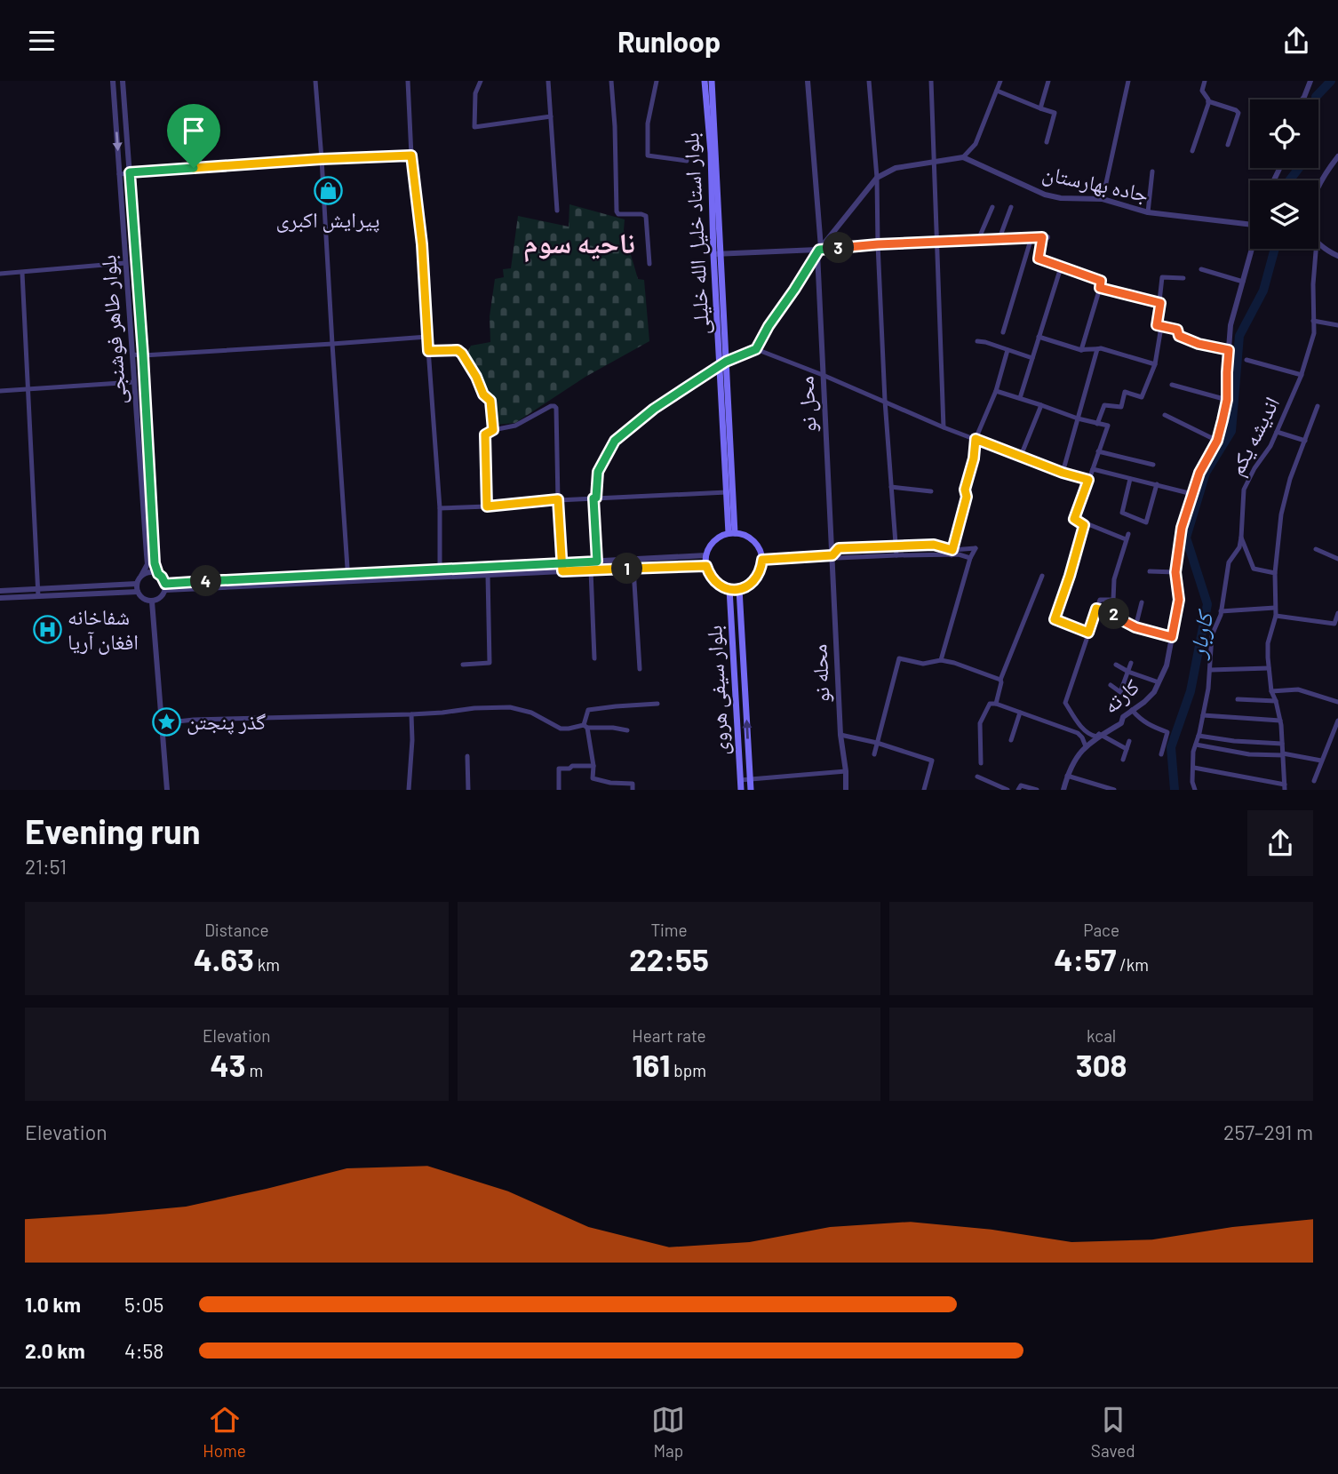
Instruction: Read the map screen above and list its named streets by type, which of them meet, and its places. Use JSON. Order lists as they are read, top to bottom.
{
  "streets": {
    "main road": ["بلوار استاد خلیل الله خلیلی", "بلوار سیفی هروی"],
    "street": [
      "جاده بهارستان",
      "بلوار طاهر فوشنجی",
      "محل نو",
      "اندیشه یکم",
      "محله نو",
      "کارته"
    ]
  },
  "crossings": [
    ["بلوار استاد خلیل الله خلیلی", "بلوار سیفی هروی"],
    ["محل نو", "محله نو"]
  ],
  "districts": ["ناحیه سوم"],
  "water": ["کاربار"],
  "places": {
    "shop": ["پیرایش اکبری"],
    "hospital": ["شفاخانه افغان آریا"],
    "place": ["گذر پنجتن"]
  },
  "page": {
    "header": "Runloop",
    "pins": [
      "3",
      "1",
      "4",
      "2"
    ],
    "heading": ["Evening run", "21:51"],
    "stats": [
      ["Distance", "4.63 km"],
      ["Time", "22:55"],
      ["Pace", "4:57 /km"],
      ["Elevation", "43 m"],
      ["Heart rate", "161 bpm"],
      ["kcal", "308"]
    ],
    "chart": ["Elevation", "257–291 m"],
    "list": [
      {
        "name": "1.0 km",
        "note": "5:05"
      },
      {
        "name": "2.0 km",
        "note": "4:58"
      }
    ],
    "tabs": ["Home", "Map", "Saved"]
  }
}
